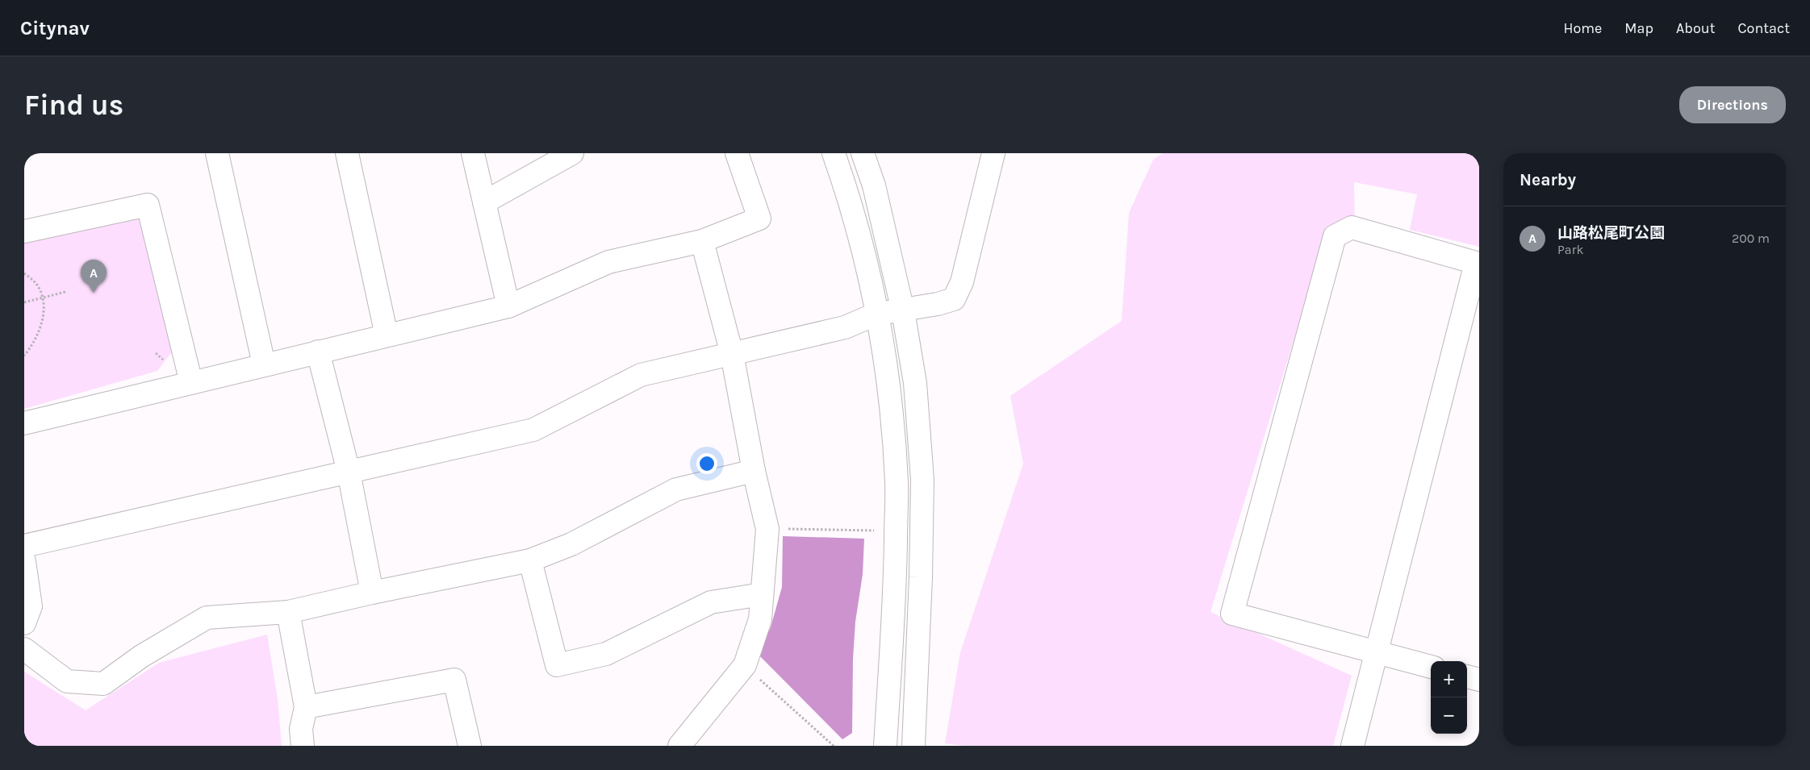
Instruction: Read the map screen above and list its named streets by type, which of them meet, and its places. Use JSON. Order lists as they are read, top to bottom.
{
  "page": {
    "header": "Citynav",
    "nav": [
      "Home",
      "Map",
      "About",
      "Contact"
    ],
    "buttons": "Directions",
    "title": "Find us",
    "heading": "Nearby",
    "list": [
      {
        "mark": "A",
        "name": "山路松尾町公園",
        "note": "Park",
        "value": "200 m"
      }
    ],
    "pins": "A",
    "map_buttons": ["+", "−"]
  }
}
